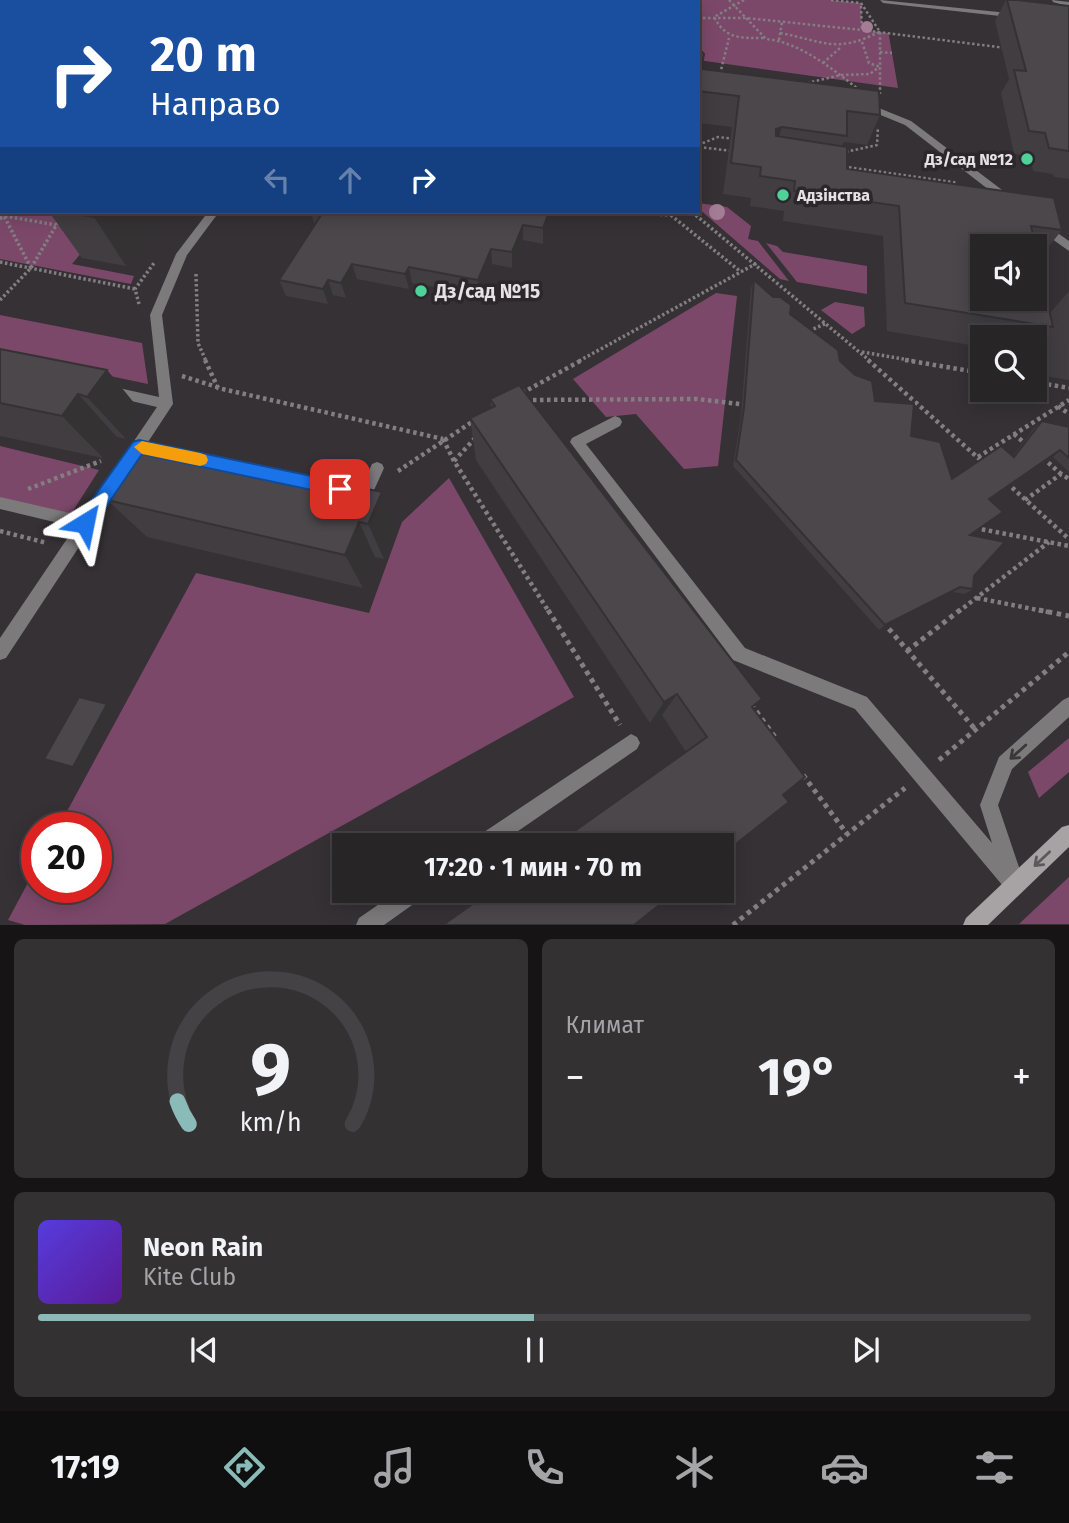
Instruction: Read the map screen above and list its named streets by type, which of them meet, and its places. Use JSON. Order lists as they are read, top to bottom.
{
  "places": ["Дз/сад №12", "Адзінства", "Дз/сад №15"],
  "page": {
    "turn": ["20 m", "Направо"],
    "limit": "20",
    "trip": "17:20 · 1 мин · 70 m",
    "tile": "Климат",
    "heat": ["−", "19°", "+"],
    "song": ["Neon Rain", "Kite Club"],
    "tabs": "17:19",
    "gauge": ["9", "km/h"]
  }
}
